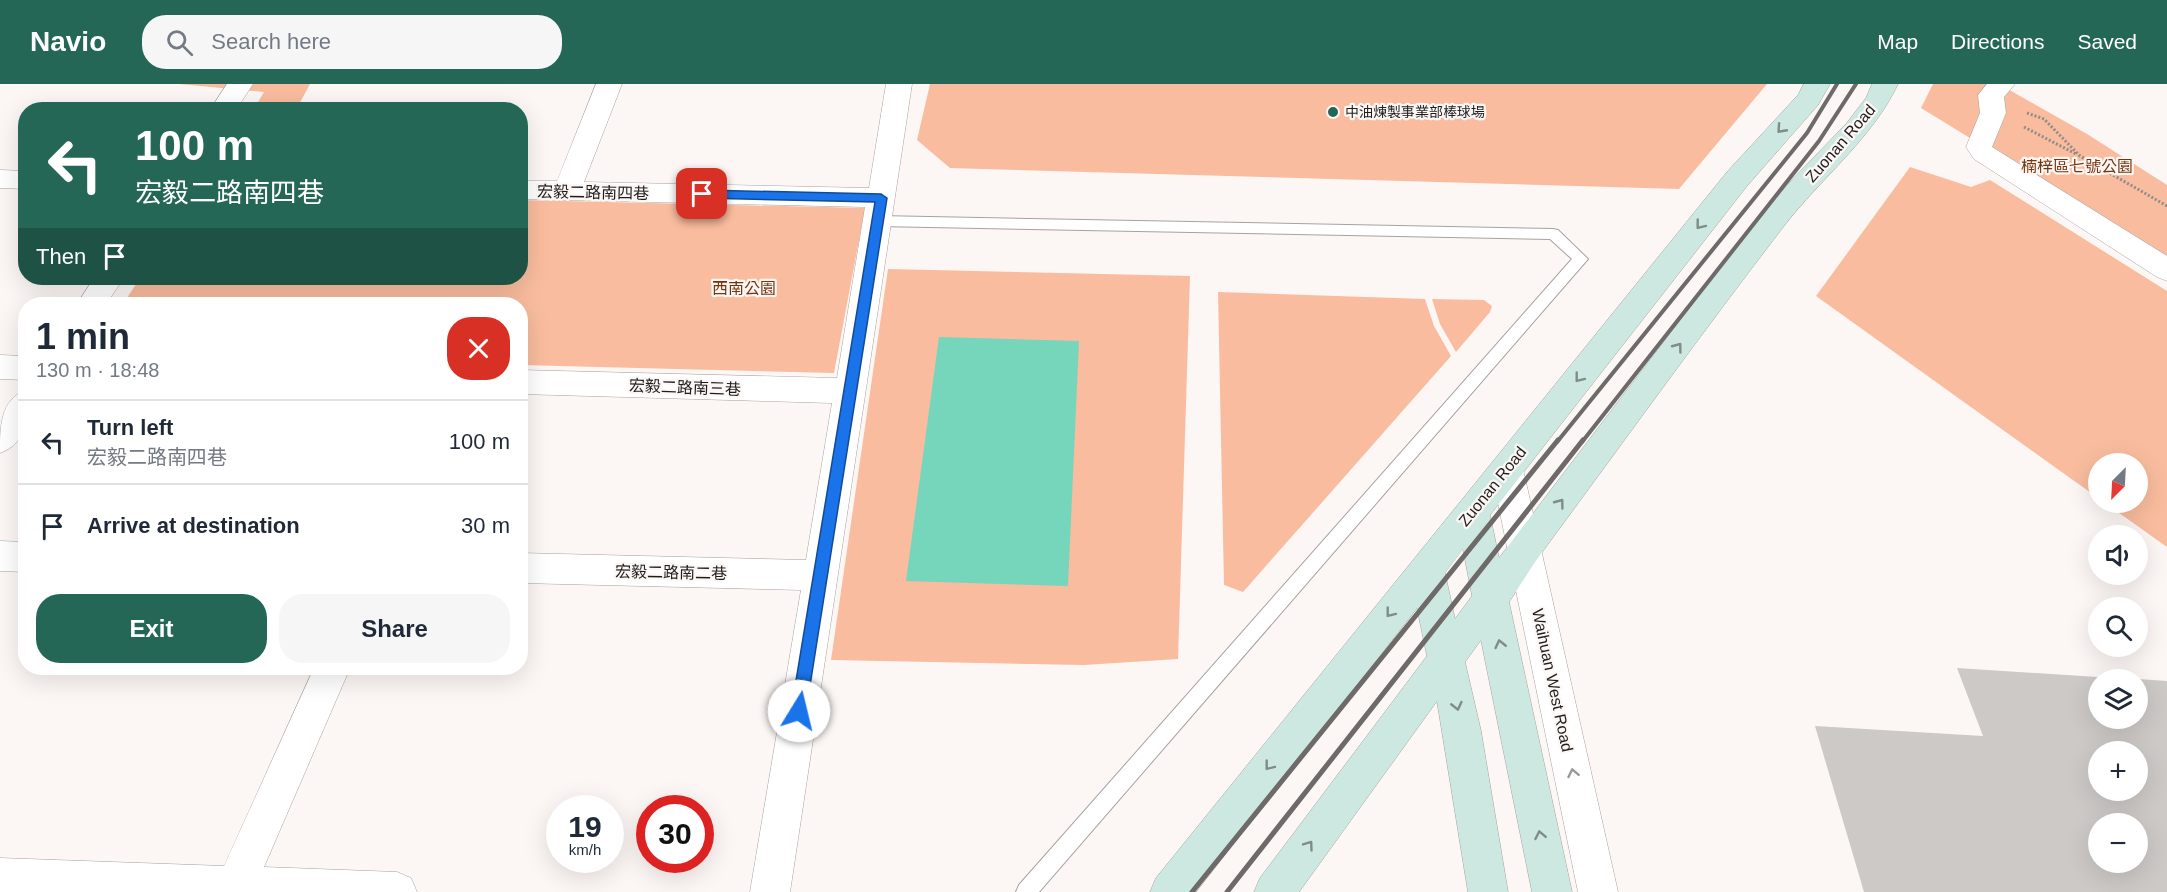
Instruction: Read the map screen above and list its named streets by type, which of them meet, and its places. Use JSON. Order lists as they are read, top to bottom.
{
  "streets": {
    "street": [
      "Zuonan Road",
      "宏毅二路南四巷",
      "宏毅二路南三巷",
      "宏毅二路南二巷",
      "Waihuan West Road"
    ]
  },
  "crossings": [
    ["Zuonan Road", "Waihuan West Road"]
  ],
  "parks": ["楠梓區七號公園", "西南公園"],
  "places": ["中油煉製事業部棒球場"],
  "north": "bottom left",
  "page": {
    "header": "Navio",
    "search": "Search here",
    "nav": ["Map", "Directions", "Saved"],
    "turn": ["100 m", "宏毅二路南四巷"],
    "then": "Then",
    "heading": ["1 min", "130 m · 18:48"],
    "list": [
      {
        "name": "Turn left",
        "note": "宏毅二路南四巷",
        "value": "100 m"
      },
      {
        "name": "Arrive at destination",
        "value": "30 m"
      }
    ],
    "map_buttons": ["+", "−"],
    "buttons": ["Exit", "Share"],
    "speed": "19 km/h",
    "limit": "30"
  }
}
